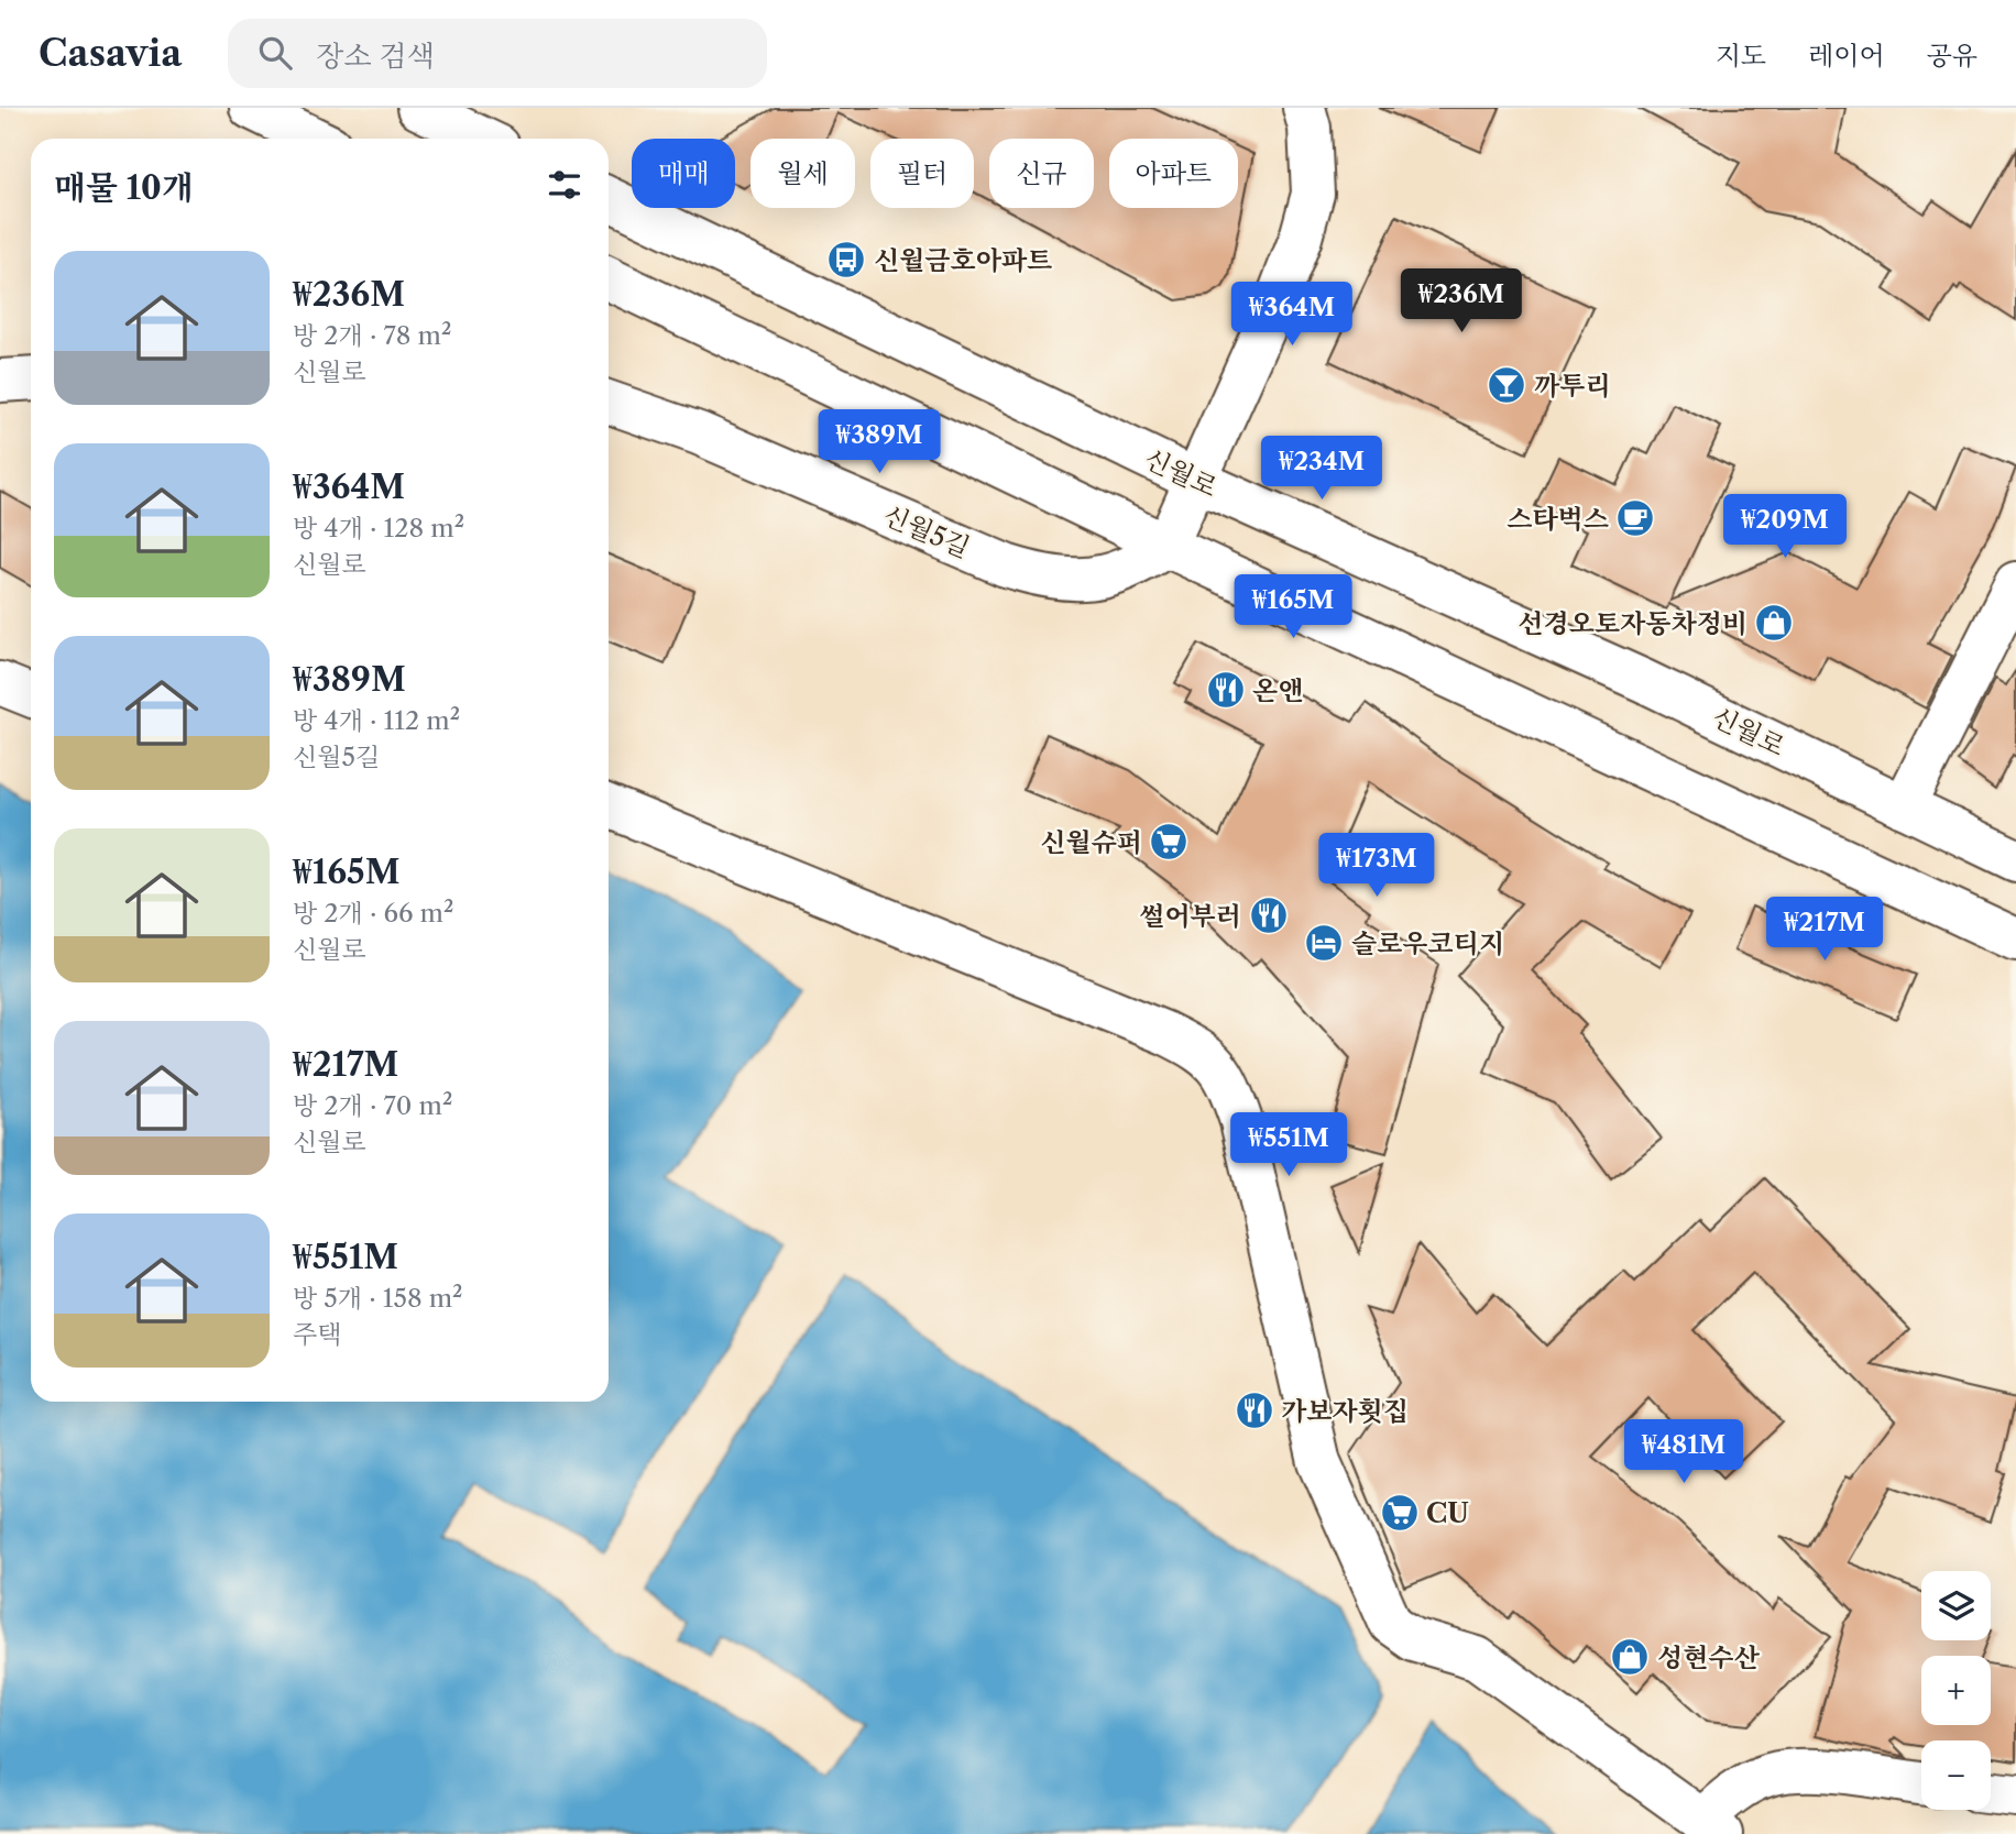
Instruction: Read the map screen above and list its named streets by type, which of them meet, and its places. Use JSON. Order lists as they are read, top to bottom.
{
  "streets": {
    "street": ["신월로", "신월5길"]
  },
  "places": {
    "bus stop": ["신월금호아파트"],
    "bar": ["까투리"],
    "cafe": ["스타벅스"],
    "shop": ["선경오토자동차정비", "성현수산"],
    "restaurant": ["온앤", "썰어부러", "가보자횟집"],
    "supermarket": ["신월슈퍼", "CU"],
    "hotel": ["슬로우코티지"]
  },
  "page": {
    "header": "Casavia",
    "search": "장소 검색",
    "nav": ["지도", "레이어", "공유"],
    "chip": [
      "매매",
      "월세",
      "필터",
      "신규",
      "아파트"
    ],
    "heading": "매물 10개",
    "list": [
      {
        "name": "₩236M",
        "note": "방 2개 · 78 m² · 신월로"
      },
      {
        "name": "₩364M",
        "note": "방 4개 · 128 m² · 신월로"
      },
      {
        "name": "₩389M",
        "note": "방 4개 · 112 m² · 신월5길"
      },
      {
        "name": "₩165M",
        "note": "방 2개 · 66 m² · 신월로"
      },
      {
        "name": "₩217M",
        "note": "방 2개 · 70 m² · 신월로"
      },
      {
        "name": "₩551M",
        "note": "방 5개 · 158 m² · 주택"
      }
    ],
    "price": [
      "₩236M",
      "₩364M",
      "₩389M",
      "₩234M",
      "₩209M",
      "₩165M",
      "₩173M",
      "₩217M",
      "₩551M",
      "₩481M"
    ],
    "map_buttons": ["+", "−"]
  }
}
